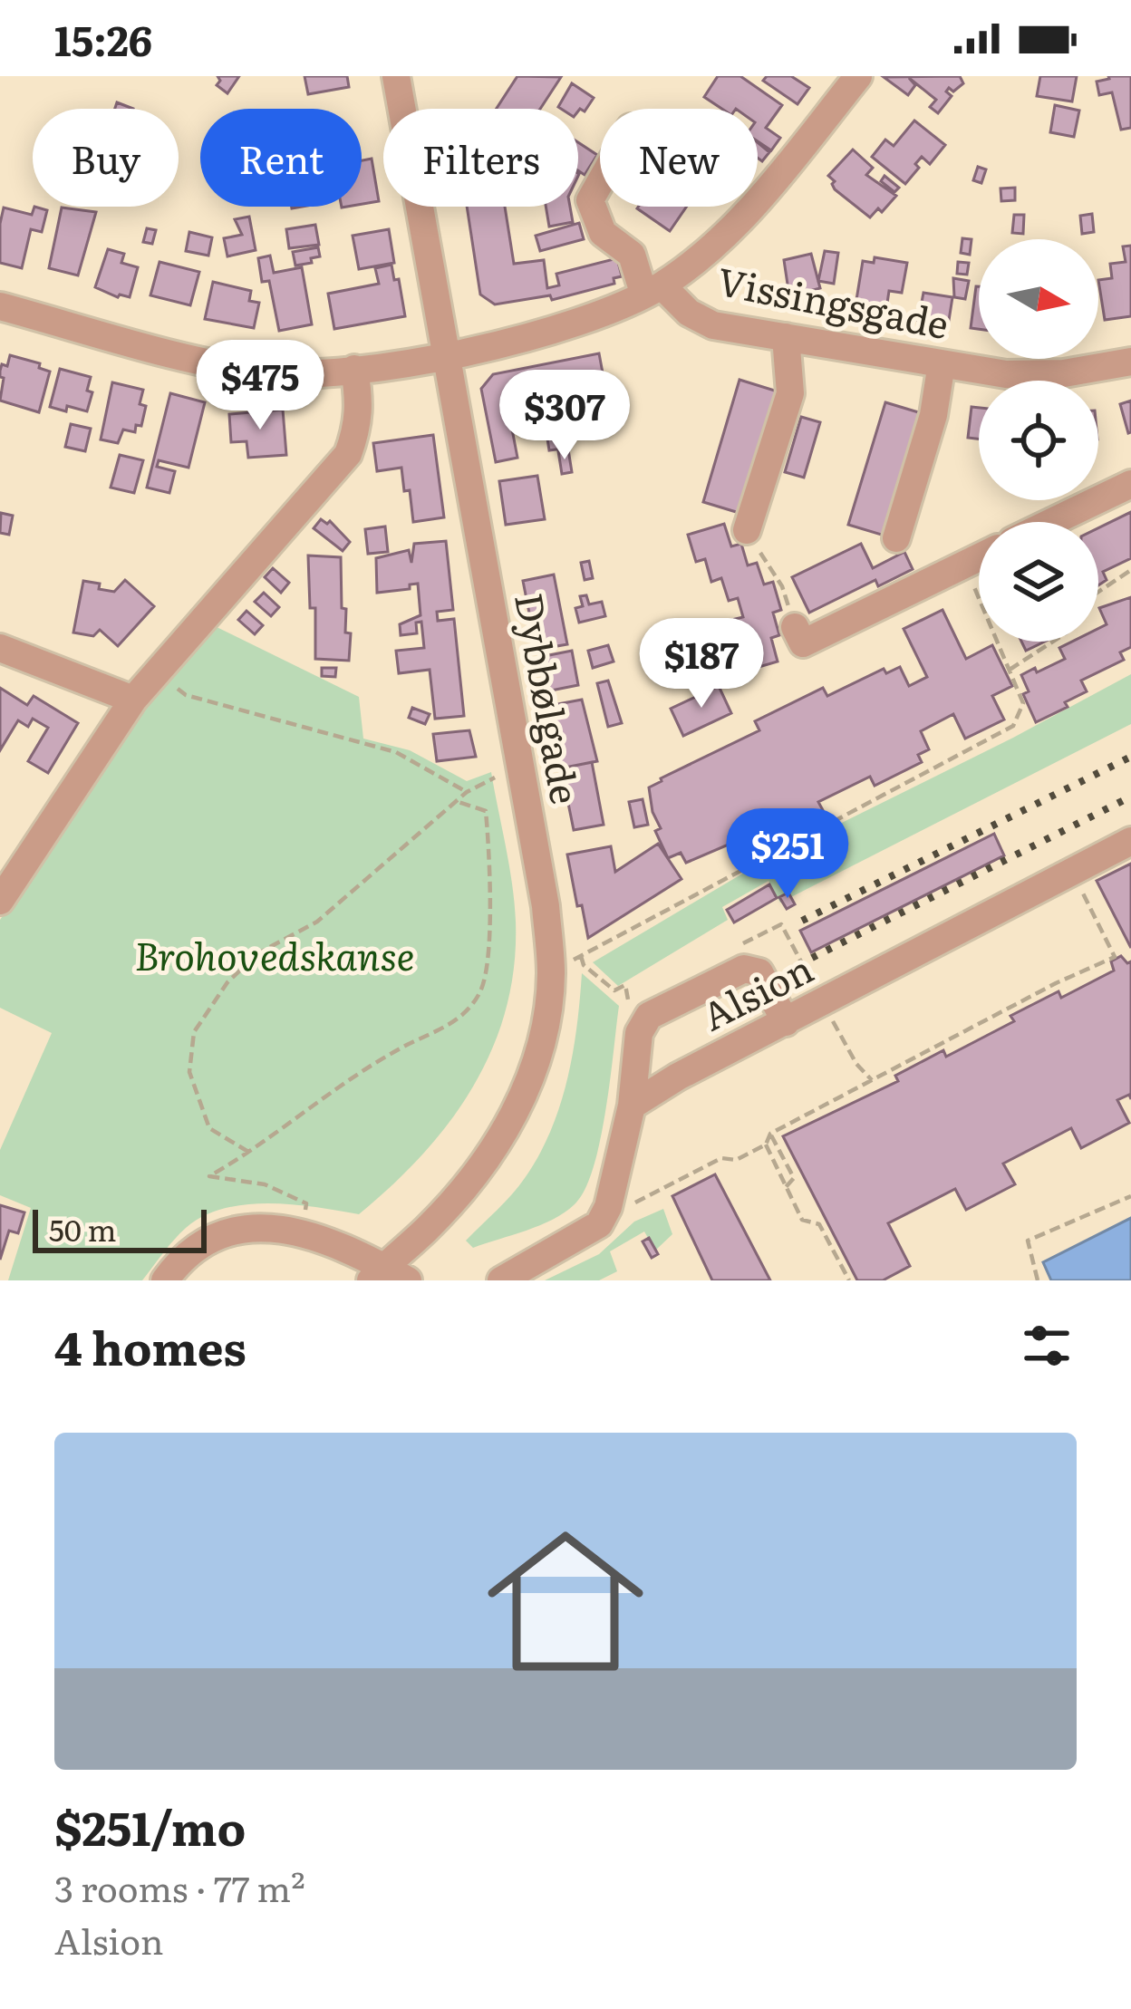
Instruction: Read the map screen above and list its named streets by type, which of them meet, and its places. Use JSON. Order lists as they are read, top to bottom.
{
  "streets": {
    "street": ["Vissingsgade", "Dybbølgade", "Alsion"]
  },
  "parks": ["Brohovedskanse"],
  "scale_bar": "50 m",
  "north": "right",
  "page": {
    "status": "15:26",
    "chip": [
      "Buy",
      "Rent",
      "Filters",
      "New"
    ],
    "price": [
      "$475",
      "$307",
      "$187",
      "$251"
    ],
    "scale": "50 m",
    "heading": "4 homes",
    "list": [
      {
        "name": "$251/mo",
        "note": "3 rooms · 77 m² · Alsion"
      }
    ]
  }
}
